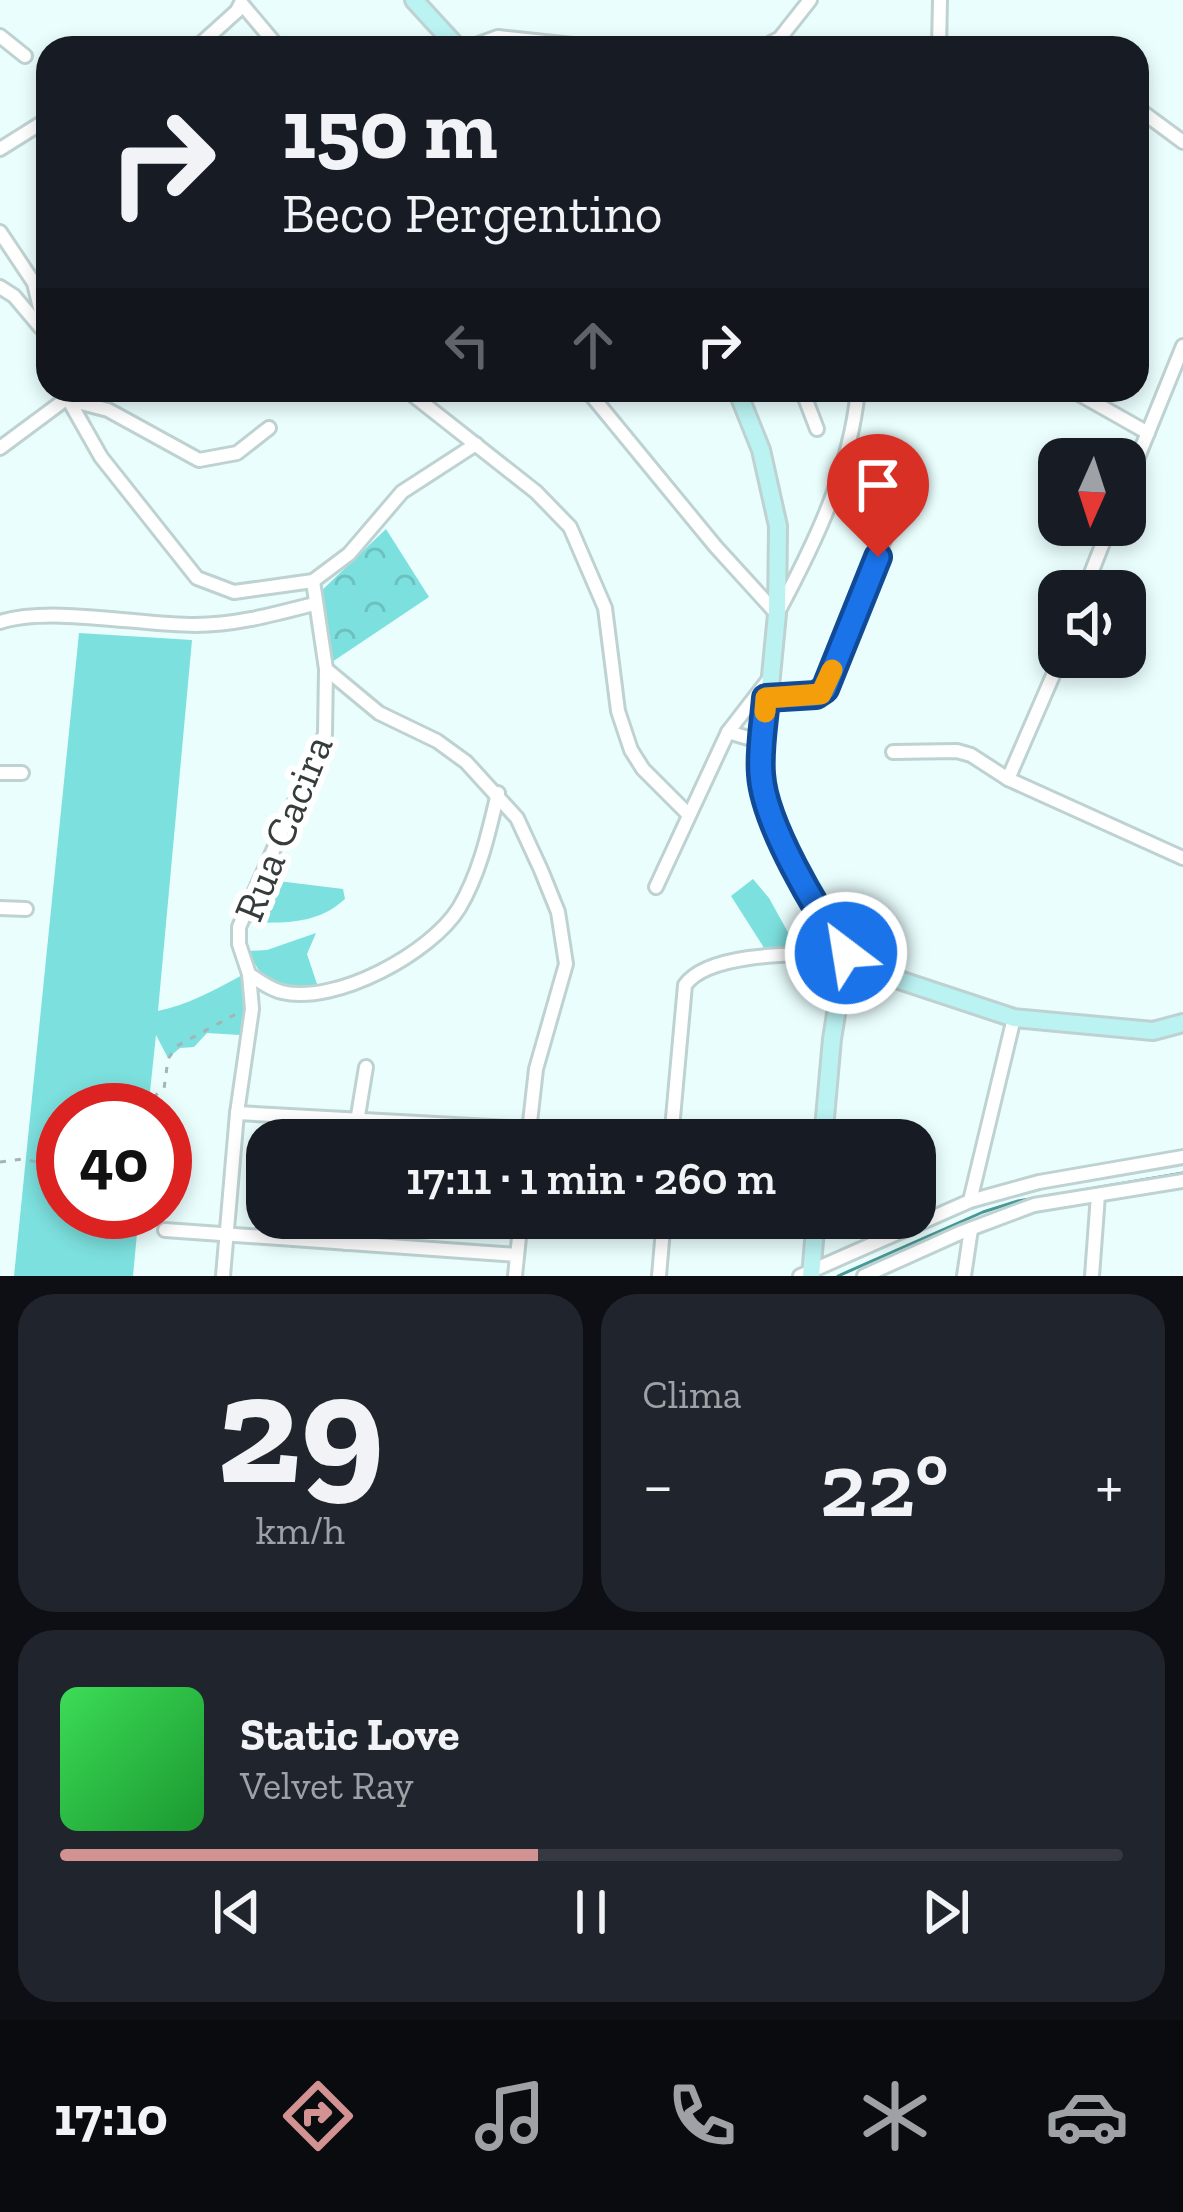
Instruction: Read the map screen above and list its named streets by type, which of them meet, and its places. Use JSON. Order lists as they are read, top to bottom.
{
  "streets": {
    "street": ["Rua Cacira"]
  },
  "north": "bottom",
  "page": {
    "turn": ["150 m", "Beco Pergentino"],
    "limit": "40",
    "trip": "17:11 · 1 min · 260 m",
    "tile": [
      ["29", "km/h"],
      "Clima"
    ],
    "heat": ["−", "22°", "+"],
    "song": ["Static Love", "Velvet Ray"],
    "tabs": "17:10"
  }
}
